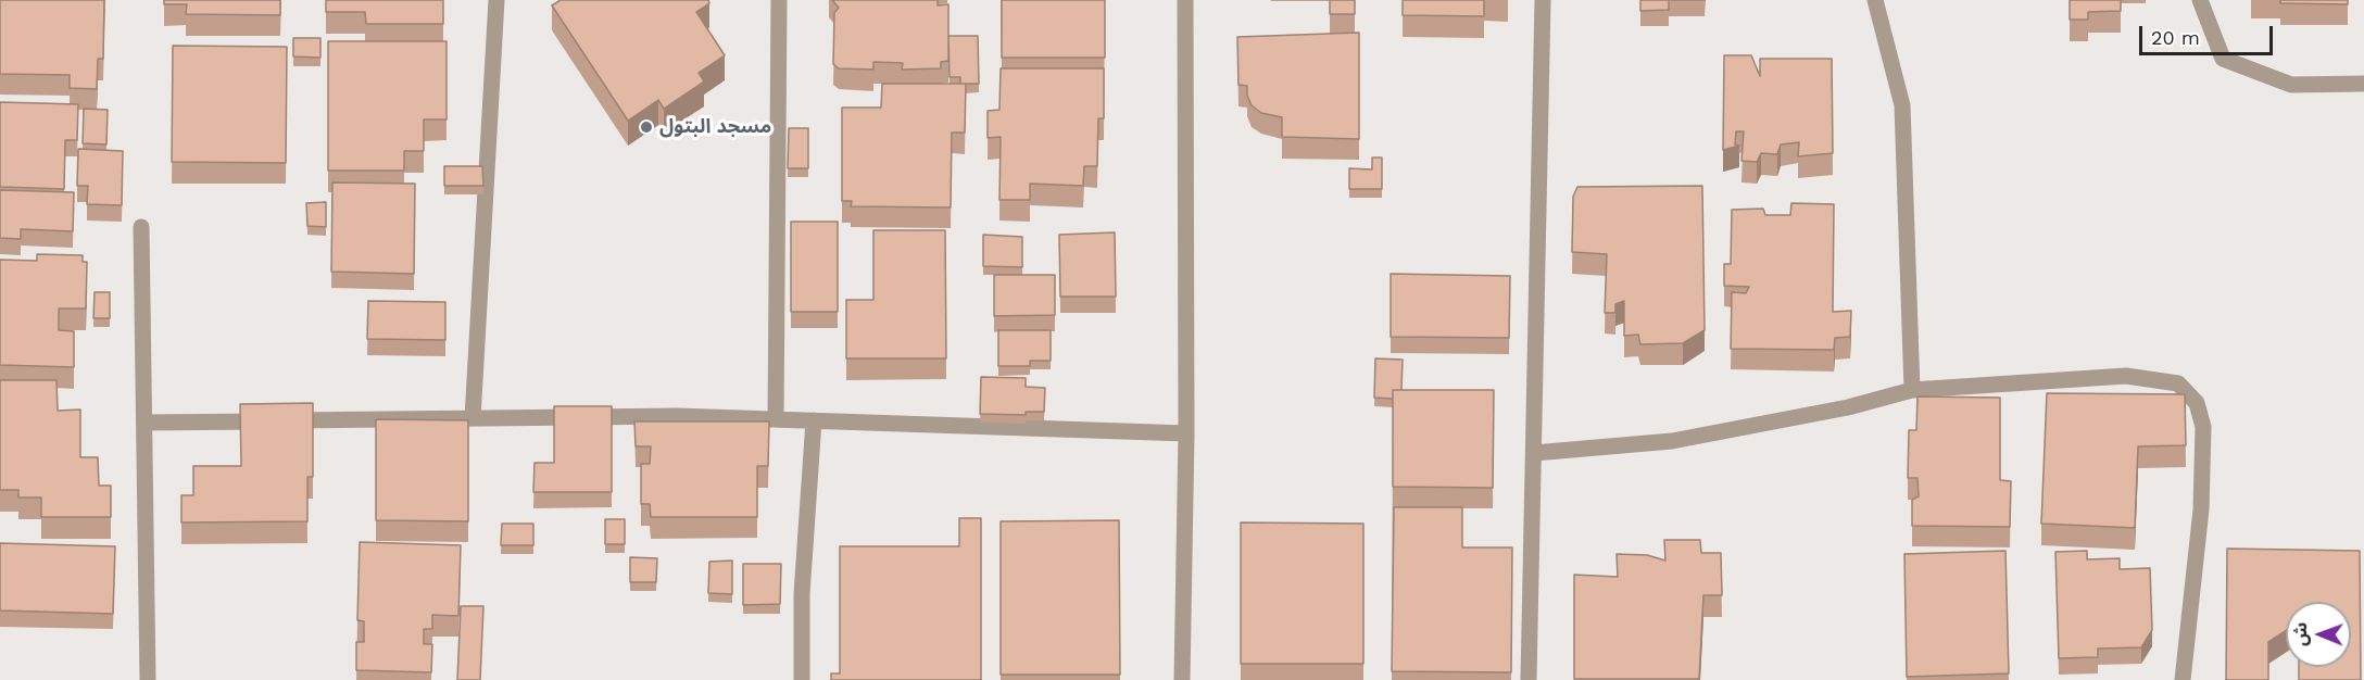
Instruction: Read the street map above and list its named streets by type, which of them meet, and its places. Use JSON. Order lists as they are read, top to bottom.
{
  "places": ["مسجد البتول"],
  "scale_bar": "20 m",
  "north": "left"
}
